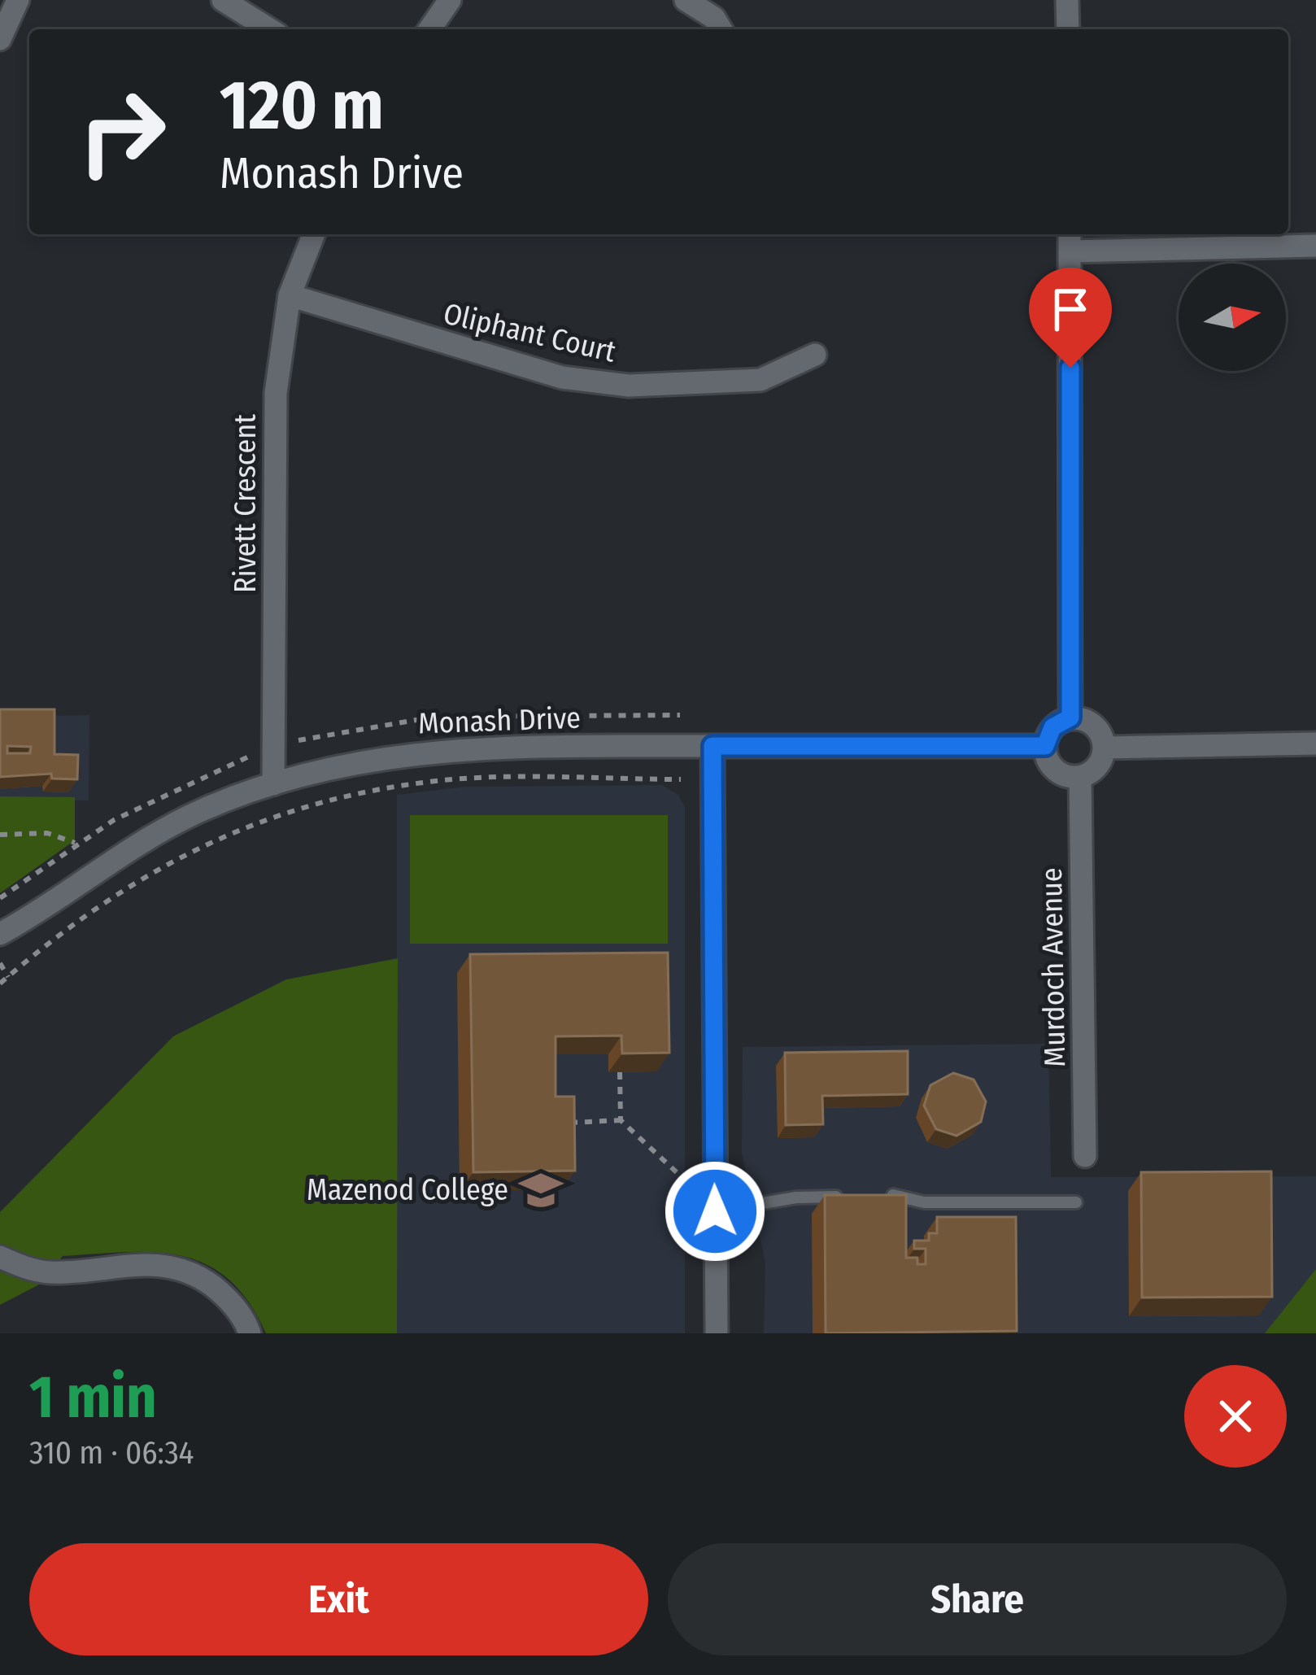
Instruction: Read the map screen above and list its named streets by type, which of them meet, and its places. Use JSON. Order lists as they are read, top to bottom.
{
  "streets": {
    "street": [
      "Oliphant Court",
      "Rivett Crescent",
      "Monash Drive",
      "Murdoch Avenue"
    ]
  },
  "crossings": [
    ["Oliphant Court", "Rivett Crescent"],
    ["Rivett Crescent", "Monash Drive"],
    ["Monash Drive", "Murdoch Avenue"]
  ],
  "places": {
    "school or university": ["Mazenod College"]
  },
  "north": "right",
  "page": {
    "turn": ["120 m", "Monash Drive"],
    "heading": ["1 min", "310 m · 06:34"],
    "buttons": ["Exit", "Share"]
  }
}
